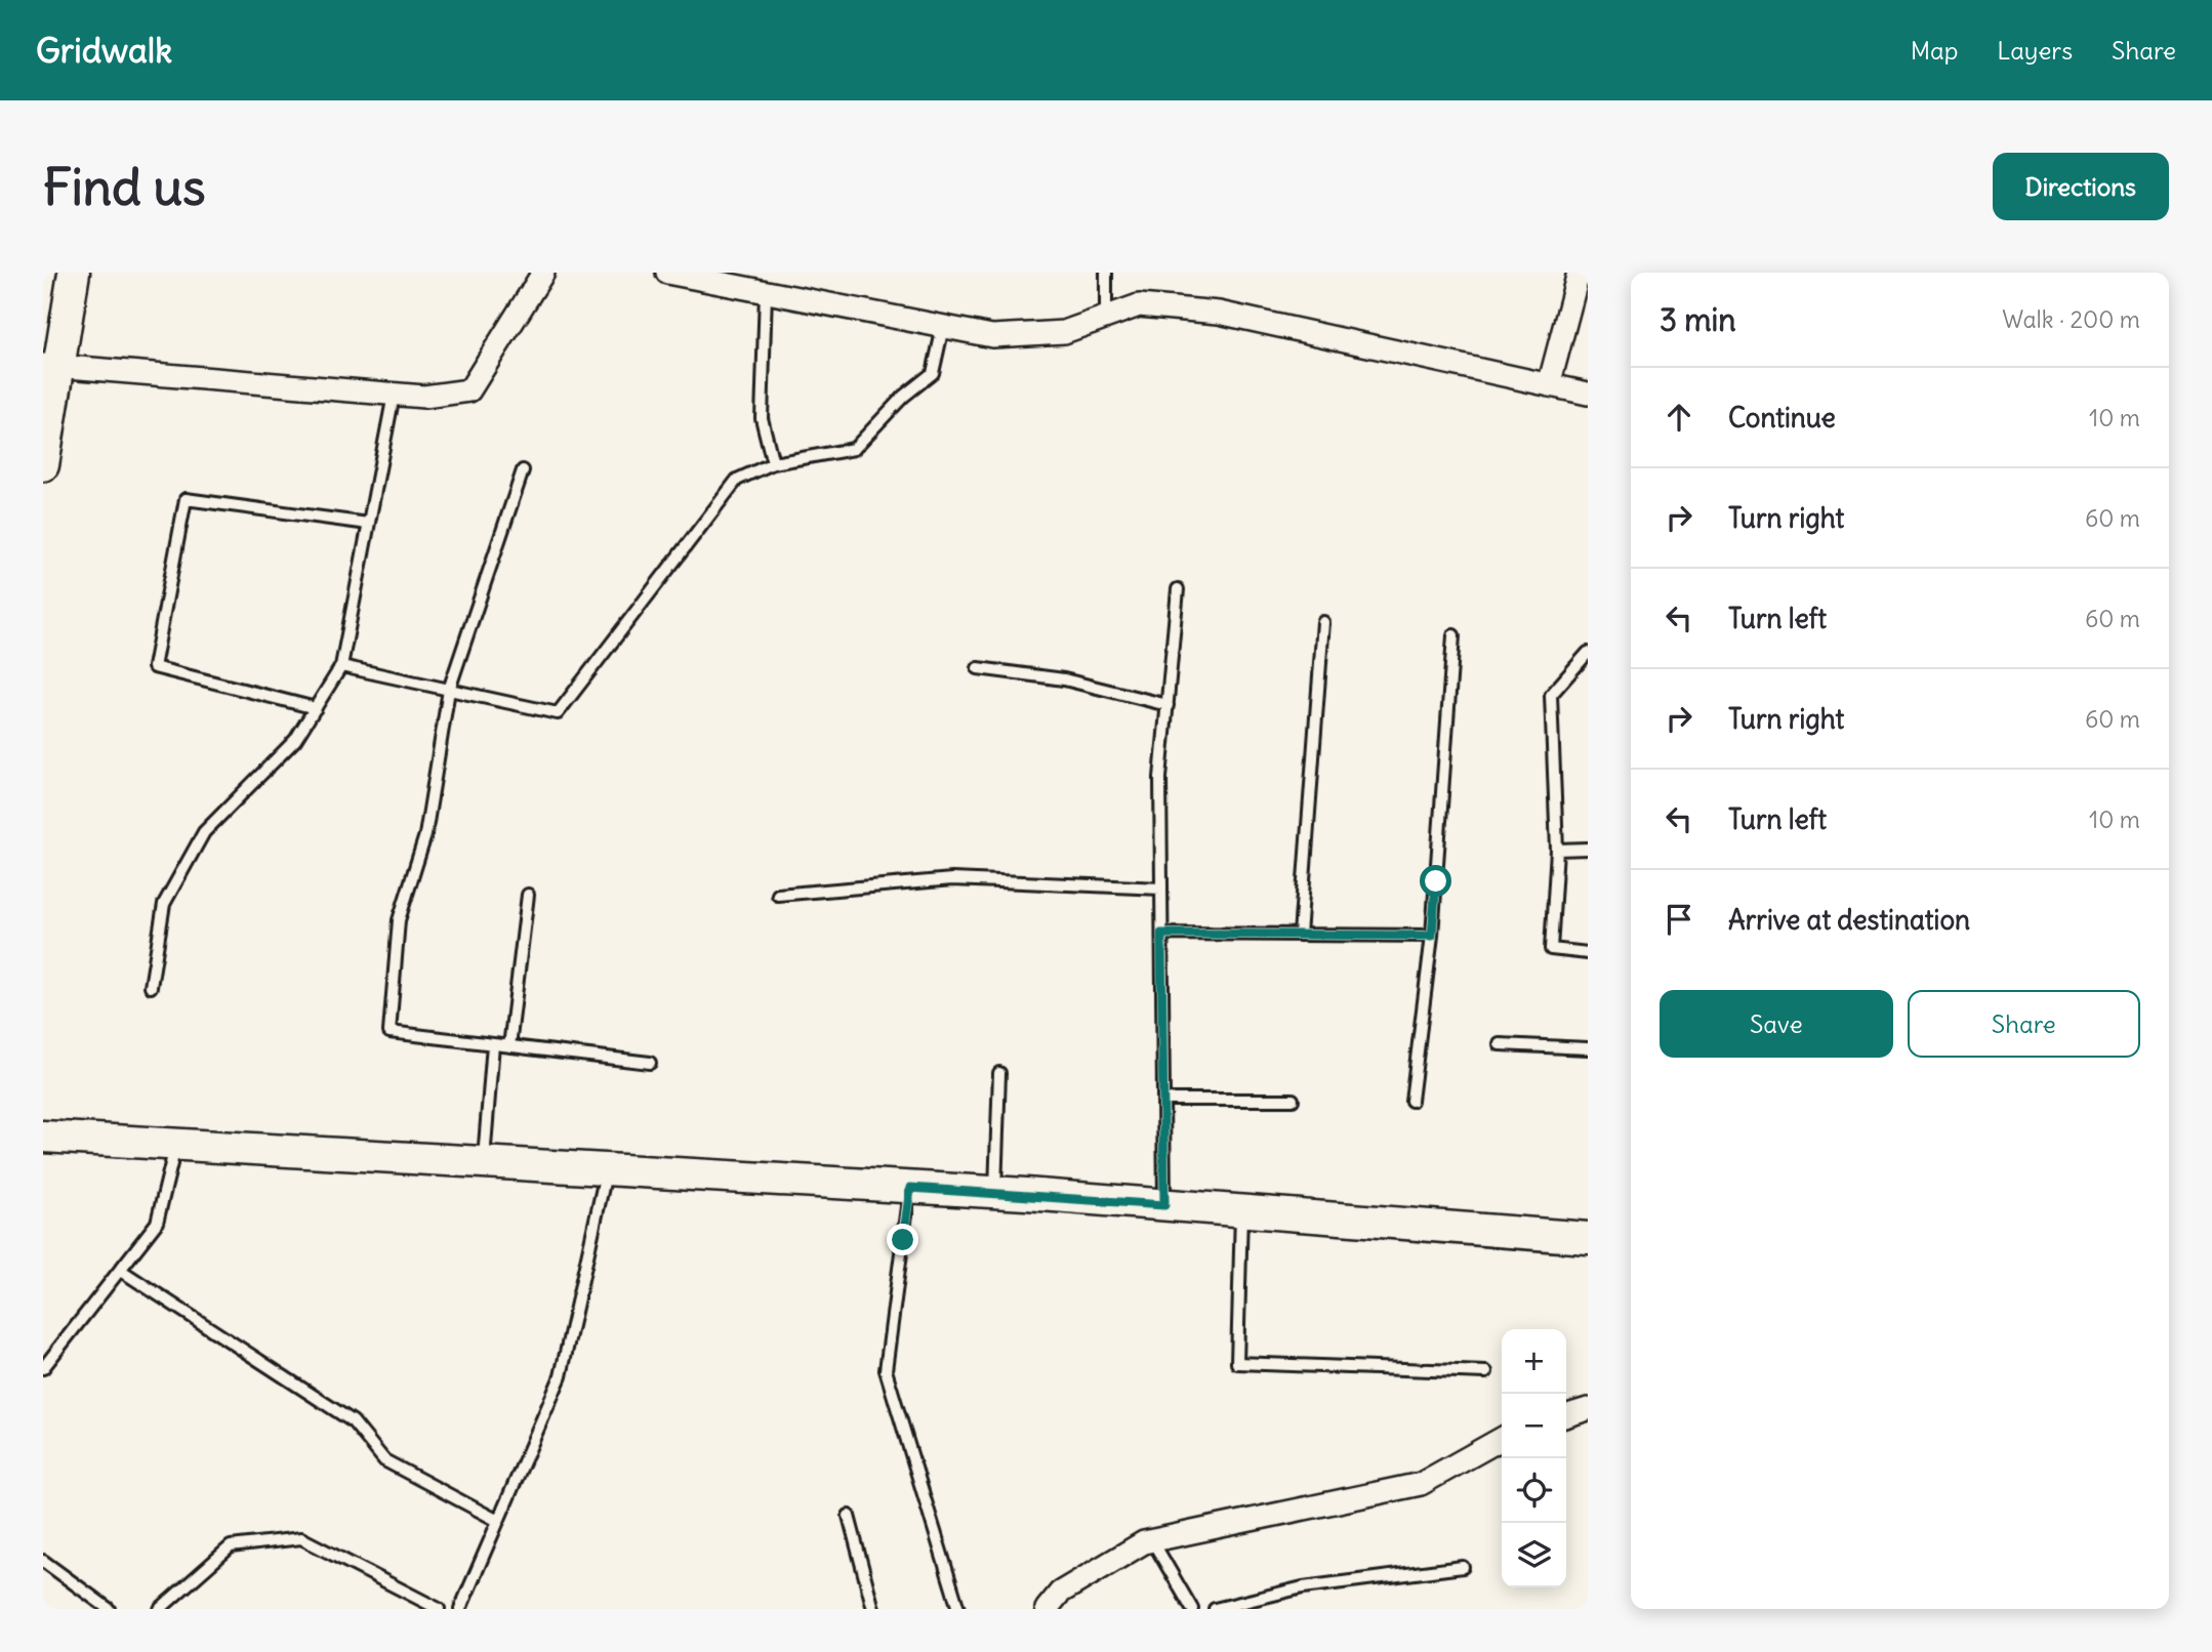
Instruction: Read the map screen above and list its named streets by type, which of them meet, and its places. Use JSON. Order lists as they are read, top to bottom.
{
  "page": {
    "header": "Gridwalk",
    "nav": ["Map", "Layers", "Share"],
    "buttons": [
      "Directions",
      ["Save", "Share"]
    ],
    "title": "Find us",
    "heading": ["3 min", "Walk · 200 m"],
    "list": [
      ["Continue", "10 m"],
      ["Turn right", "60 m"],
      ["Turn left", "60 m"],
      ["Turn right", "60 m"],
      ["Turn left", "10 m"],
      "Arrive at destination"
    ],
    "map_buttons": ["+", "−"]
  }
}
